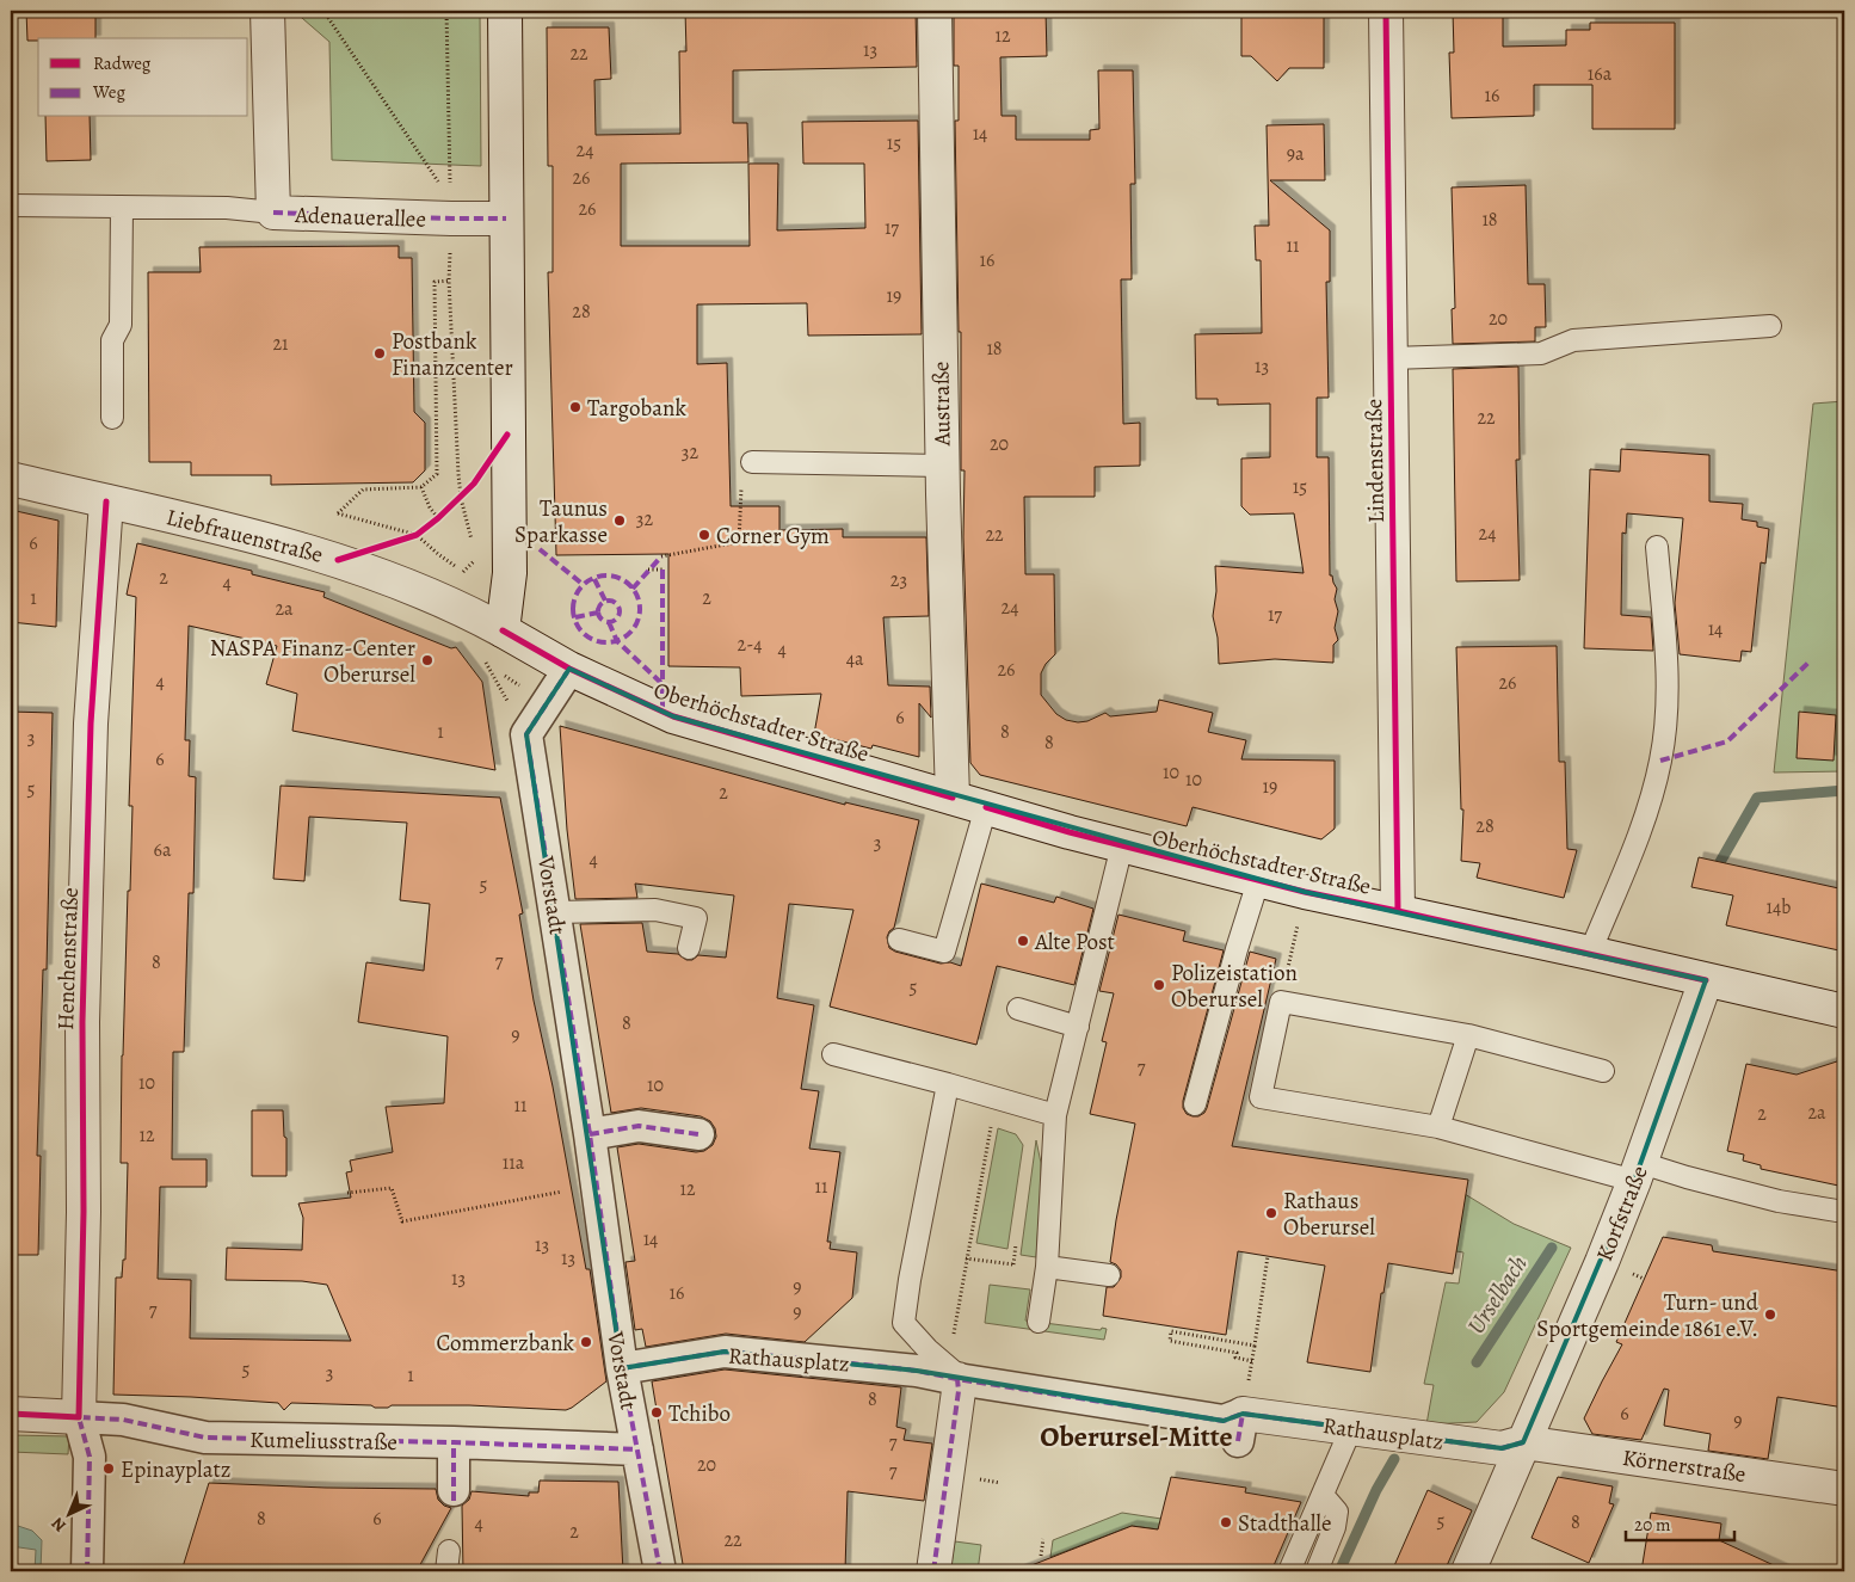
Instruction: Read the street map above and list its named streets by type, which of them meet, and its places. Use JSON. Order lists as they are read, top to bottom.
{
  "streets": {
    "street": [
      "Adenauerallee",
      "Austraße",
      "Lindenstraße",
      "Liebfrauenstraße",
      "Oberhöchstadter Straße",
      "Vorstadt",
      "Henchenstraße",
      "Korfstraße",
      "Rathausplatz",
      "Kumeliusstraße",
      "Körnerstraße"
    ]
  },
  "crossings": [
    ["Austraße", "Oberhöchstadter Straße"],
    ["Lindenstraße", "Oberhöchstadter Straße"],
    ["Liebfrauenstraße", "Oberhöchstadter Straße"],
    ["Liebfrauenstraße", "Henchenstraße"],
    ["Oberhöchstadter Straße", "Korfstraße"],
    ["Vorstadt", "Rathausplatz"],
    ["Vorstadt", "Kumeliusstraße"],
    ["Henchenstraße", "Kumeliusstraße"],
    ["Korfstraße", "Rathausplatz"],
    ["Korfstraße", "Körnerstraße"],
    ["Rathausplatz", "Körnerstraße"]
  ],
  "districts": ["Oberursel-Mitte"],
  "water": ["Urselbach"],
  "places": [
    "Postbank Finanzcenter",
    "Targobank",
    "Taunus Sparkasse",
    "Corner Gym",
    "NASPA Finanz-Center Oberursel",
    "Alte Post",
    "Polizeistation Oberursel",
    "Rathaus Oberursel",
    "Turn- und Sportgemeinde 1861 e.V.",
    "Commerzbank",
    "Tchibo",
    "Epinayplatz",
    "Stadthalle"
  ],
  "house_numbers": [
    "12",
    "13",
    "22",
    "16a",
    "16",
    "14",
    "15",
    "24",
    "9a",
    "26",
    "26",
    "18",
    "17",
    "11",
    "16",
    "19",
    "28",
    "20",
    "21",
    "18",
    "13",
    "22",
    "20",
    "32",
    "15",
    "32",
    "24",
    "22",
    "6",
    "2",
    "23",
    "4",
    "1",
    "2",
    "24",
    "2a",
    "17",
    "14",
    "2-4",
    "4",
    "4a",
    "26",
    "4",
    "26",
    "6",
    "1",
    "8",
    "3",
    "8",
    "6",
    "10",
    "10",
    "19",
    "5",
    "2",
    "28",
    "3",
    "6a",
    "4",
    "5",
    "14b",
    "7",
    "8",
    "5",
    "8",
    "9",
    "7",
    "10",
    "10",
    "11",
    "2a",
    "2",
    "12",
    "11a",
    "11",
    "12",
    "14",
    "13",
    "13",
    "13",
    "9",
    "16",
    "7",
    "9",
    "5",
    "3",
    "1",
    "8",
    "6",
    "9",
    "7",
    "20",
    "7",
    "8",
    "6",
    "5",
    "8",
    "4",
    "2",
    "22"
  ],
  "legend": ["Radweg", "Weg"],
  "scale_bar": "20 m",
  "north": "bottom left"
}
